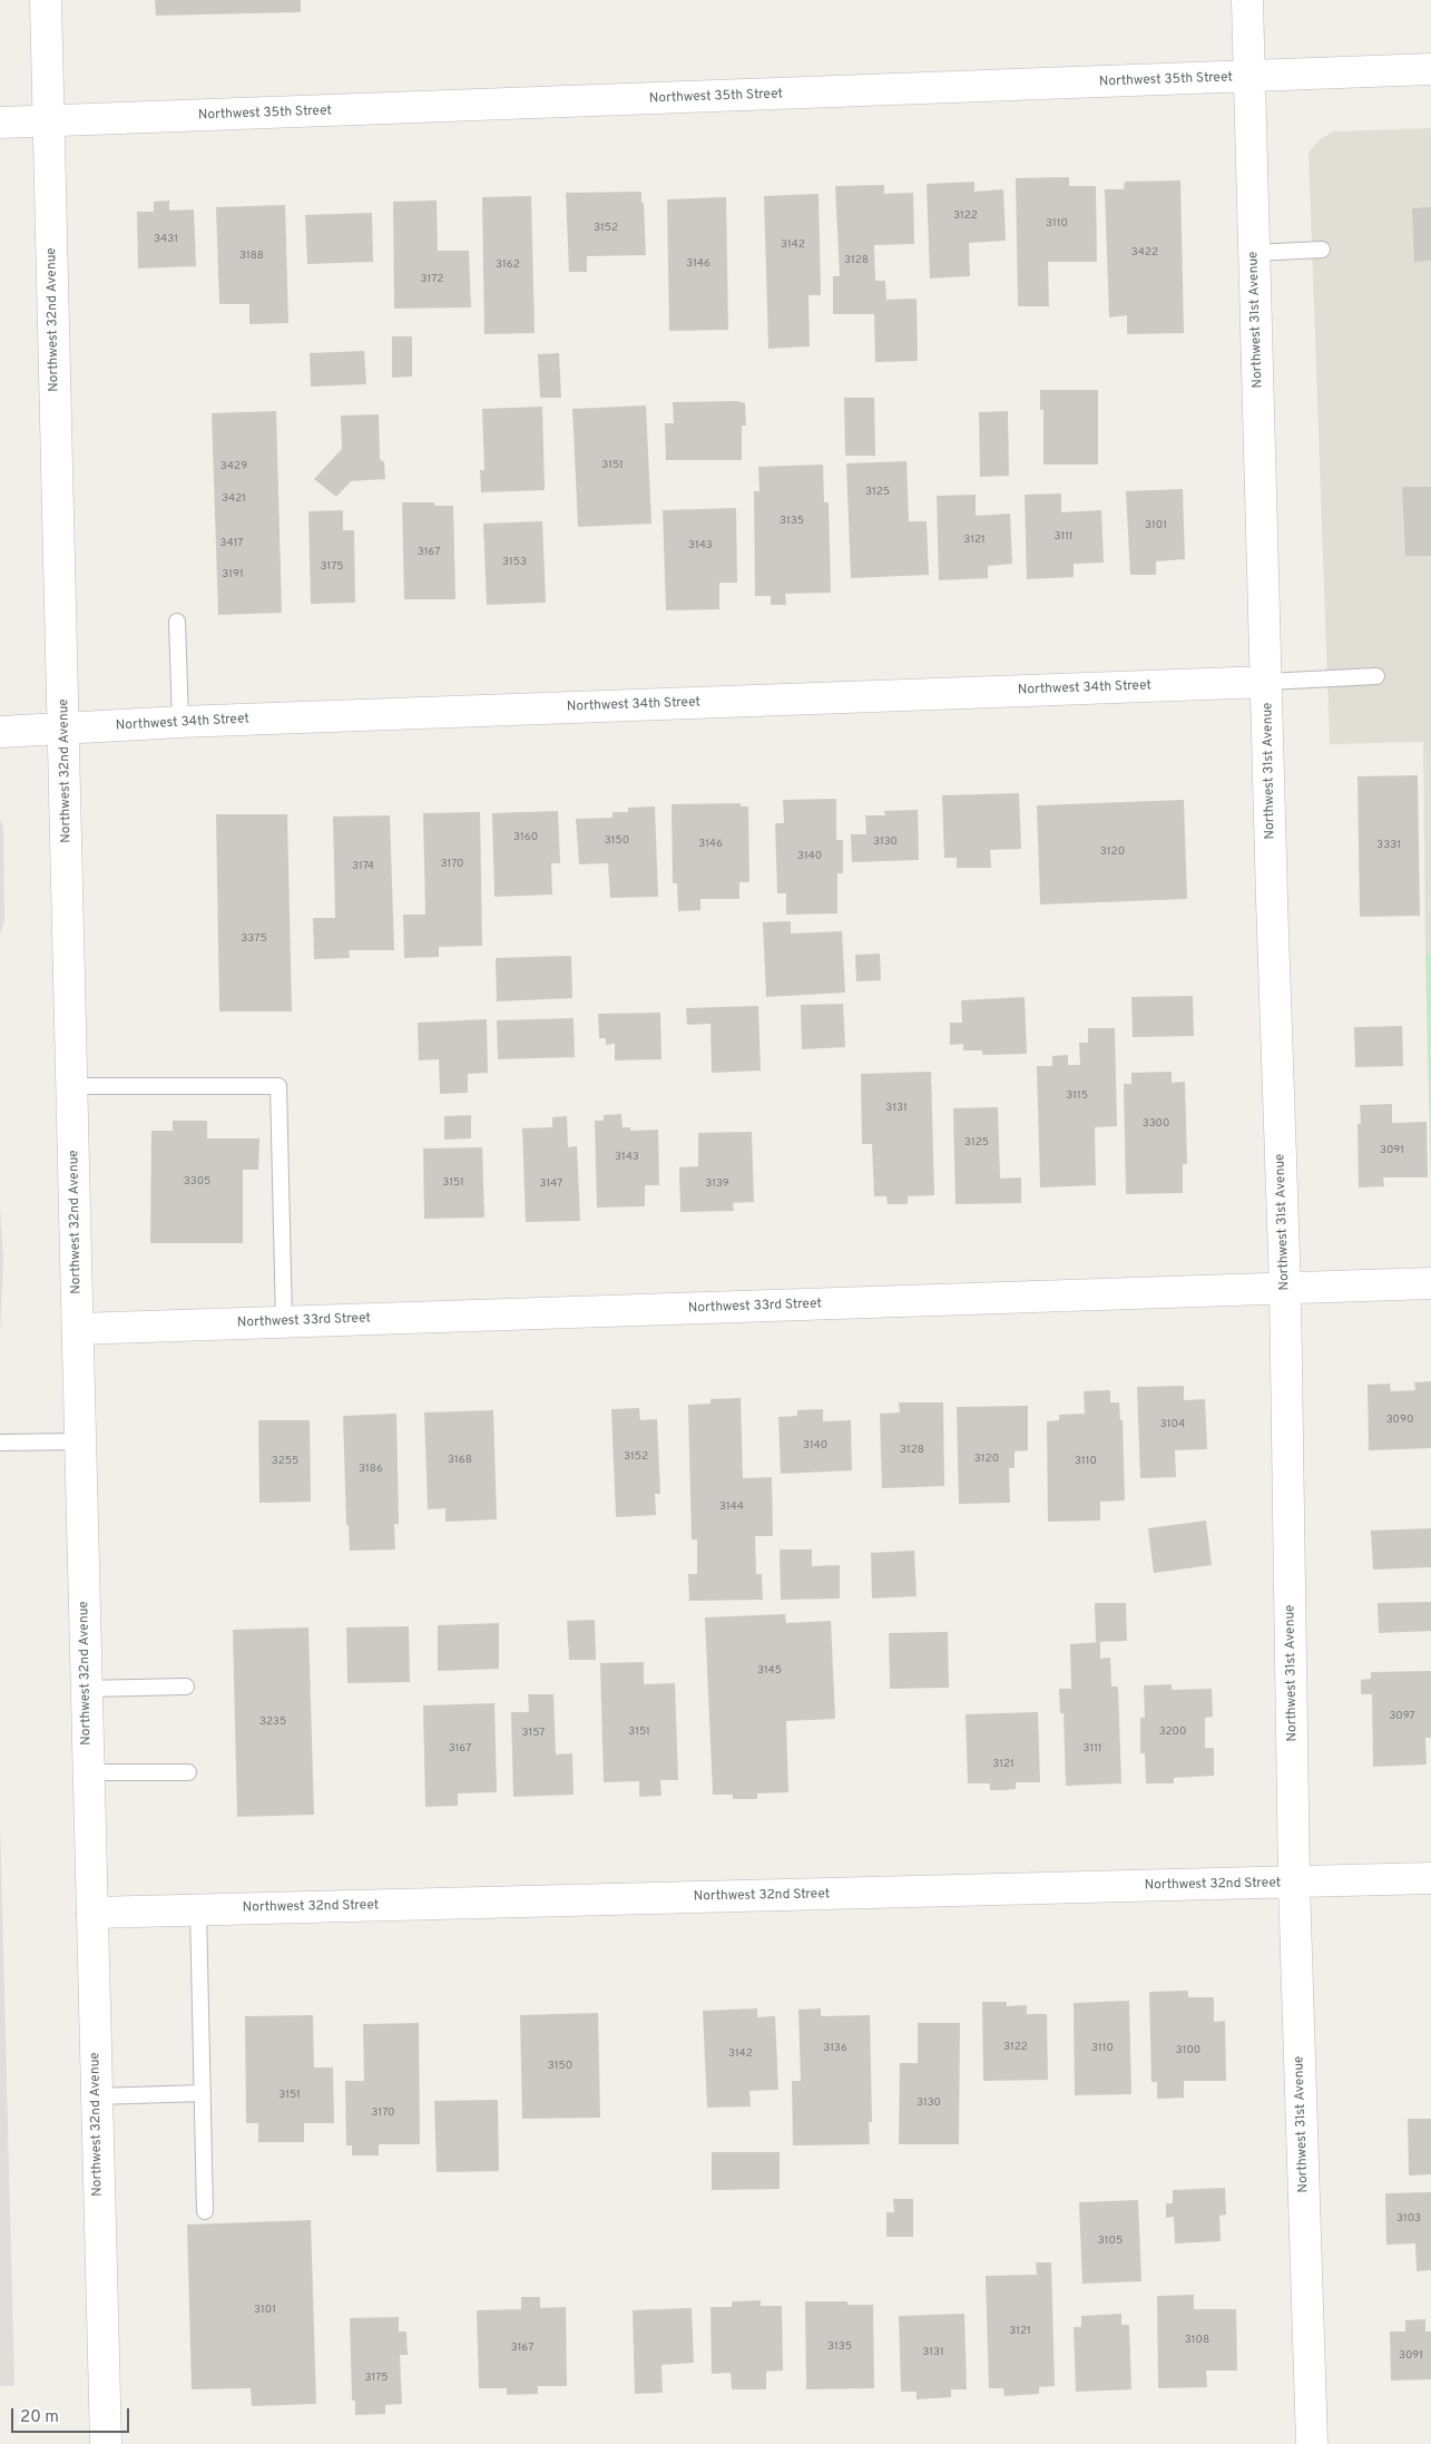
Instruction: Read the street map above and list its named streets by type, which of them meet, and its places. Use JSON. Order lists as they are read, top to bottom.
{
  "streets": {
    "street": [
      "Northwest 35th Street",
      "Northwest 32nd Avenue",
      "Northwest 31st Avenue",
      "Northwest 34th Street",
      "Northwest 33rd Street",
      "Northwest 32nd Street"
    ]
  },
  "crossings": [
    ["Northwest 35th Street", "Northwest 32nd Avenue"],
    ["Northwest 35th Street", "Northwest 31st Avenue"],
    ["Northwest 32nd Avenue", "Northwest 34th Street"],
    ["Northwest 32nd Avenue", "Northwest 33rd Street"],
    ["Northwest 32nd Avenue", "Northwest 32nd Street"],
    ["Northwest 31st Avenue", "Northwest 34th Street"],
    ["Northwest 31st Avenue", "Northwest 33rd Street"],
    ["Northwest 31st Avenue", "Northwest 32nd Street"]
  ],
  "house_numbers": [
    "3122",
    "3110",
    "3152",
    "3431",
    "3142",
    "3422",
    "3188",
    "3128",
    "3146",
    "3162",
    "3172",
    "3151",
    "3429",
    "3125",
    "3421",
    "3135",
    "3101",
    "3111",
    "3121",
    "3417",
    "3143",
    "3167",
    "3153",
    "3175",
    "3191",
    "3160",
    "3150",
    "3130",
    "3146",
    "3331",
    "3120",
    "3140",
    "3170",
    "3174",
    "3375",
    "3115",
    "3131",
    "3300",
    "3125",
    "3091",
    "3143",
    "3305",
    "3151",
    "3147",
    "3139",
    "3090",
    "3104",
    "3140",
    "3128",
    "3152",
    "3120",
    "3168",
    "3255",
    "3110",
    "3186",
    "3144",
    "3145",
    "3097",
    "3235",
    "3151",
    "3200",
    "3157",
    "3167",
    "3111",
    "3121",
    "3122",
    "3136",
    "3110",
    "3100",
    "3142",
    "3150",
    "3151",
    "3130",
    "3170",
    "3103",
    "3105",
    "3101",
    "3121",
    "3108",
    "3135",
    "3167",
    "3131",
    "3091",
    "3175"
  ],
  "scale_bar": "20 m"
}
